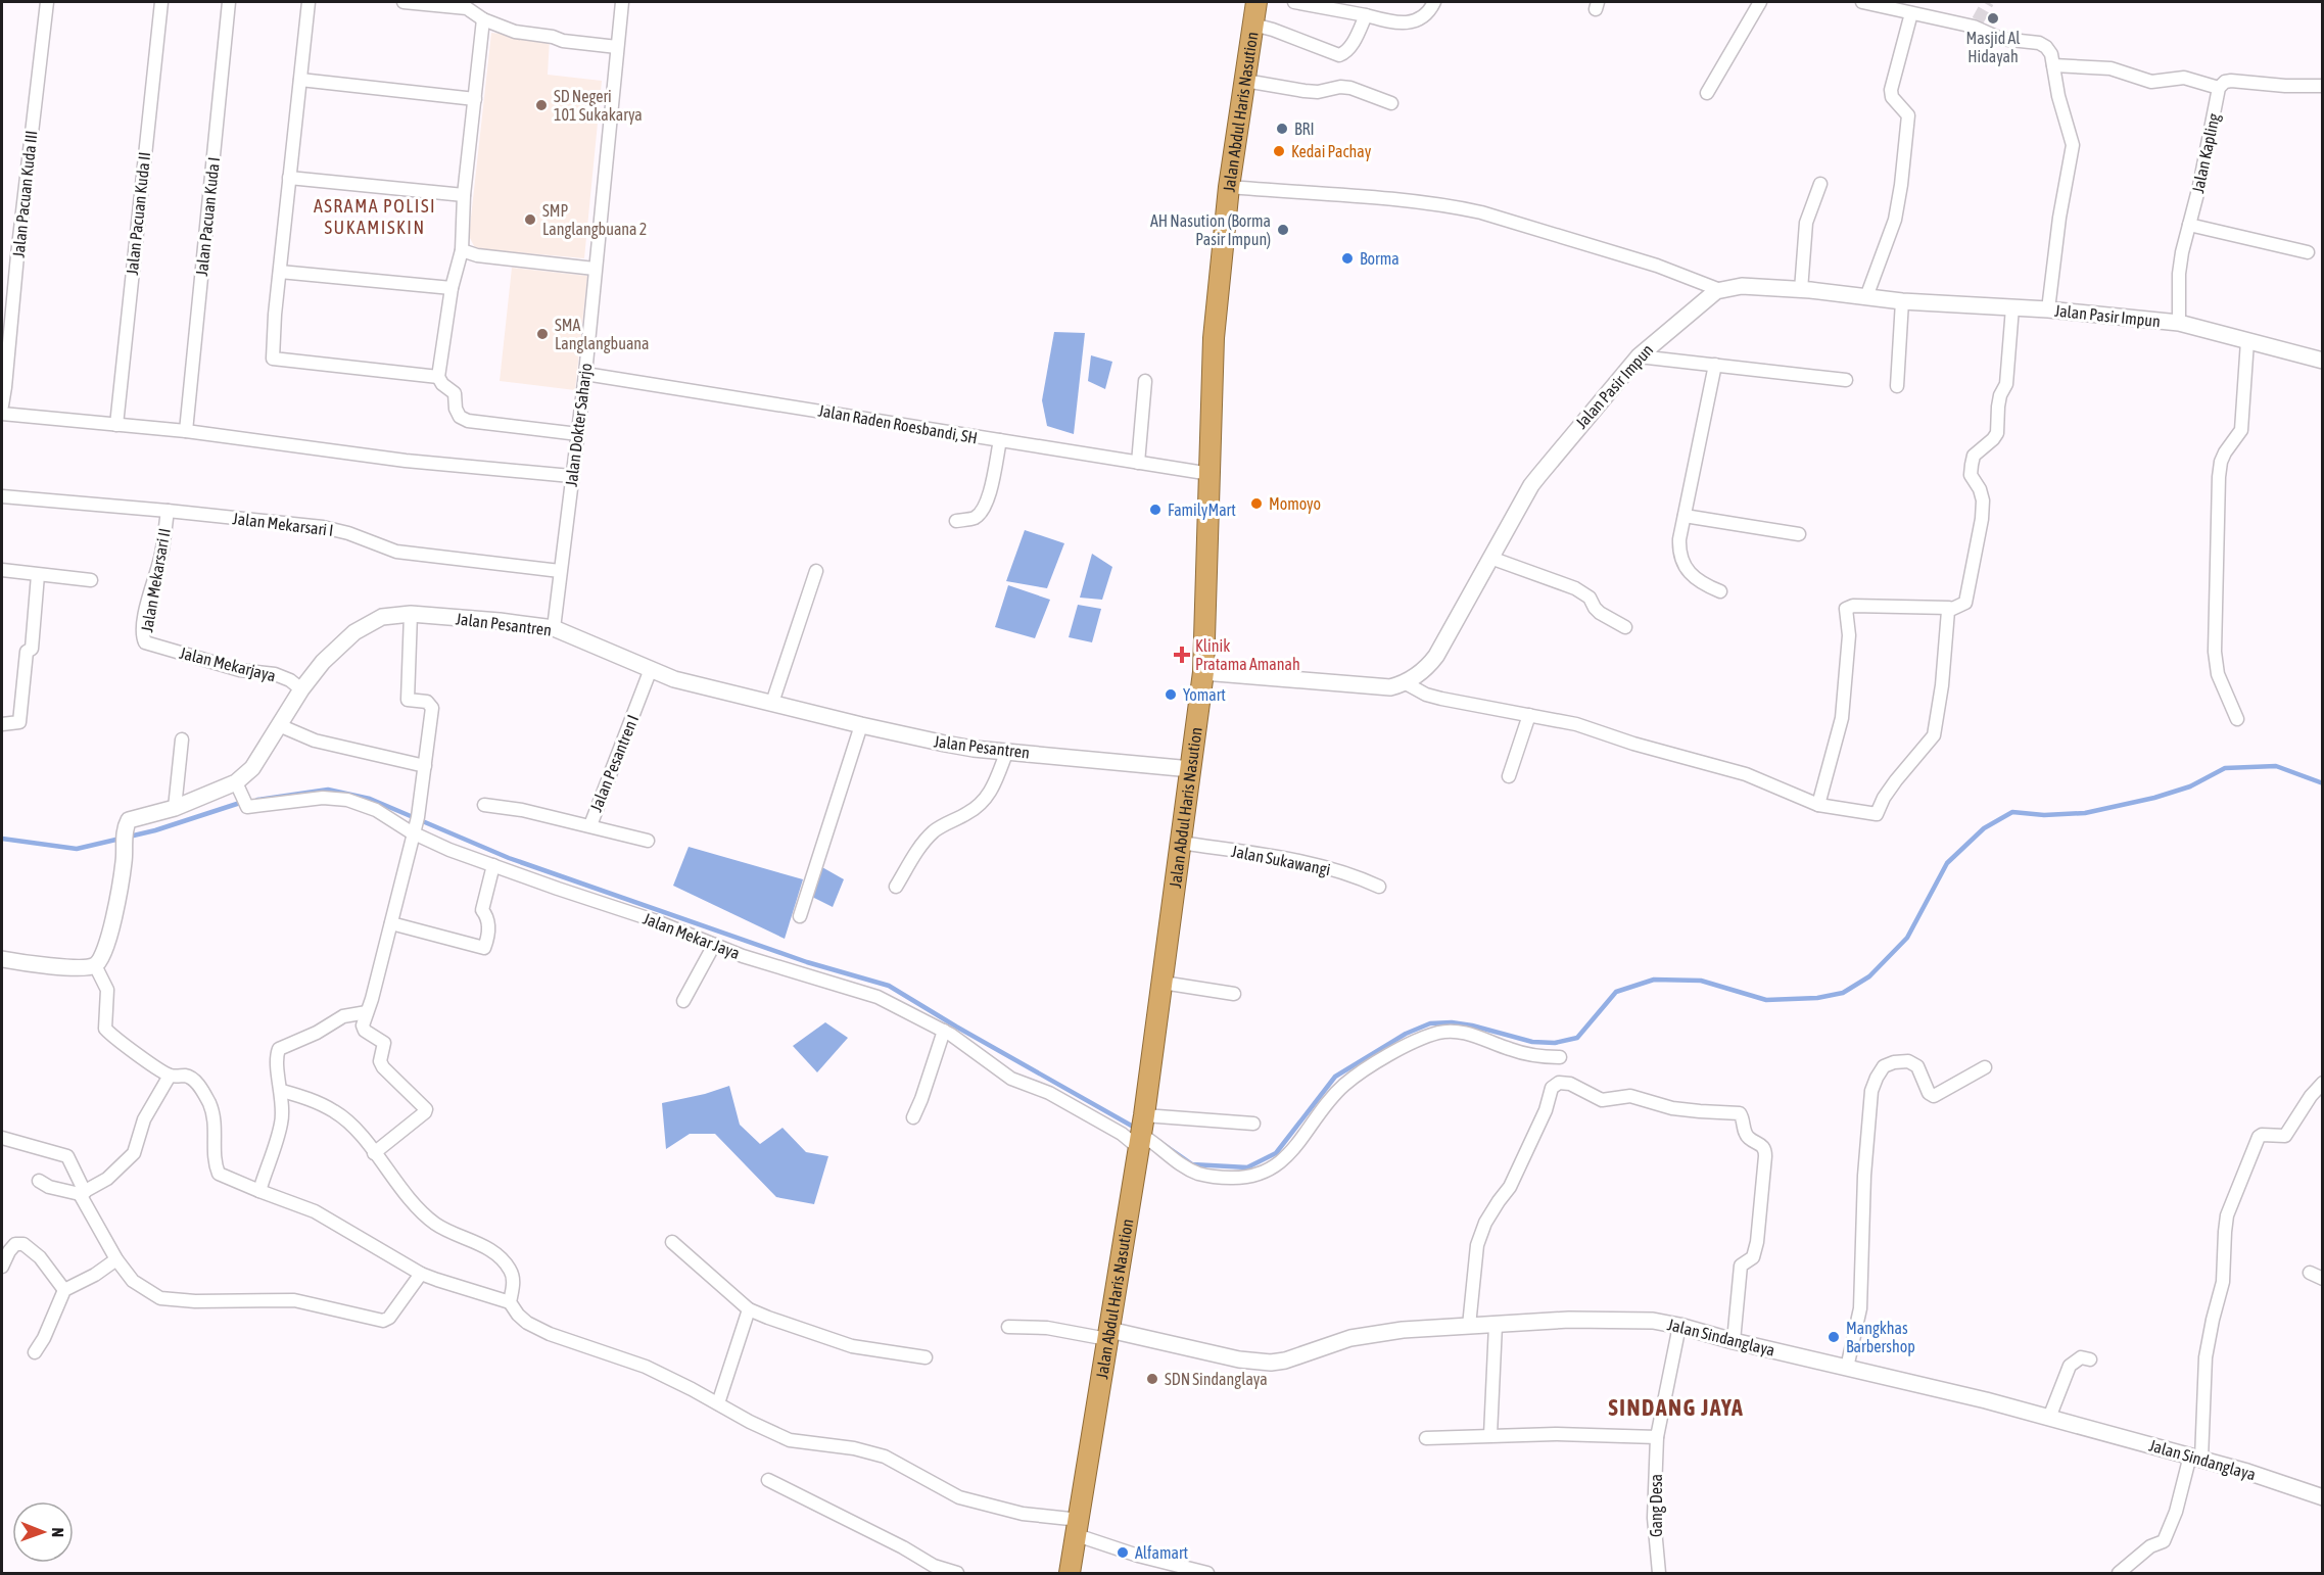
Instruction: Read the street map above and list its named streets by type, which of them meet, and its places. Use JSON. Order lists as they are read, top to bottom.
{
  "streets": {
    "highway": ["Jalan Abdul Haris Nasution"],
    "street": [
      "Jalan Kapling",
      "Jalan Pacuan Kuda III",
      "Jalan Pacuan Kuda II",
      "Jalan Pacuan Kuda I",
      "Jalan Pasir Impun",
      "Jalan Raden Roesbandi, SH",
      "Jalan Dokter Saharjo",
      "Jalan Mekarsari I",
      "Jalan Mekarsari II",
      "Jalan Pesantren",
      "Jalan Mekarjaya",
      "Jalan Pesantren I",
      "Jalan Sukawangi",
      "Jalan Mekar Jaya",
      "Jalan Sindanglaya",
      "Gang Desa"
    ]
  },
  "crossings": [
    ["Jalan Abdul Haris Nasution", "Jalan Raden Roesbandi, SH"],
    ["Jalan Abdul Haris Nasution", "Jalan Pesantren"],
    ["Jalan Abdul Haris Nasution", "Jalan Sukawangi"],
    ["Jalan Abdul Haris Nasution", "Jalan Mekar Jaya"],
    ["Jalan Abdul Haris Nasution", "Jalan Sindanglaya"],
    ["Jalan Kapling", "Jalan Pasir Impun"],
    ["Jalan Raden Roesbandi, SH", "Jalan Dokter Saharjo"],
    ["Jalan Dokter Saharjo", "Jalan Mekarsari I"],
    ["Jalan Dokter Saharjo", "Jalan Pesantren"],
    ["Jalan Mekarsari I", "Jalan Mekarsari II"],
    ["Jalan Mekarsari II", "Jalan Mekarjaya"],
    ["Jalan Pesantren", "Jalan Mekarjaya"],
    ["Jalan Pesantren", "Jalan Pesantren I"],
    ["Jalan Pesantren", "Jalan Mekar Jaya"],
    ["Jalan Sindanglaya", "Gang Desa"]
  ],
  "districts": ["ASRAMA POLISI SUKAMISKIN", "SINDANG JAYA"],
  "places": {
    "other": [
      "Masjid Al Hidayah",
      "SD Negeri 101 Sukakarya",
      "BRI",
      "Kedai Pachay",
      "SMP Langlangbuana 2",
      "AH Nasution (Borma Pasir Impun)",
      "Borma",
      "SMA Langlangbuana",
      "Momoyo",
      "FamilyMart",
      "Yomart",
      "Mangkhas Barbershop",
      "SDN Sindanglaya",
      "Alfamart"
    ],
    "health": ["Klinik Pratama Amanah"]
  },
  "north": "right"
}
